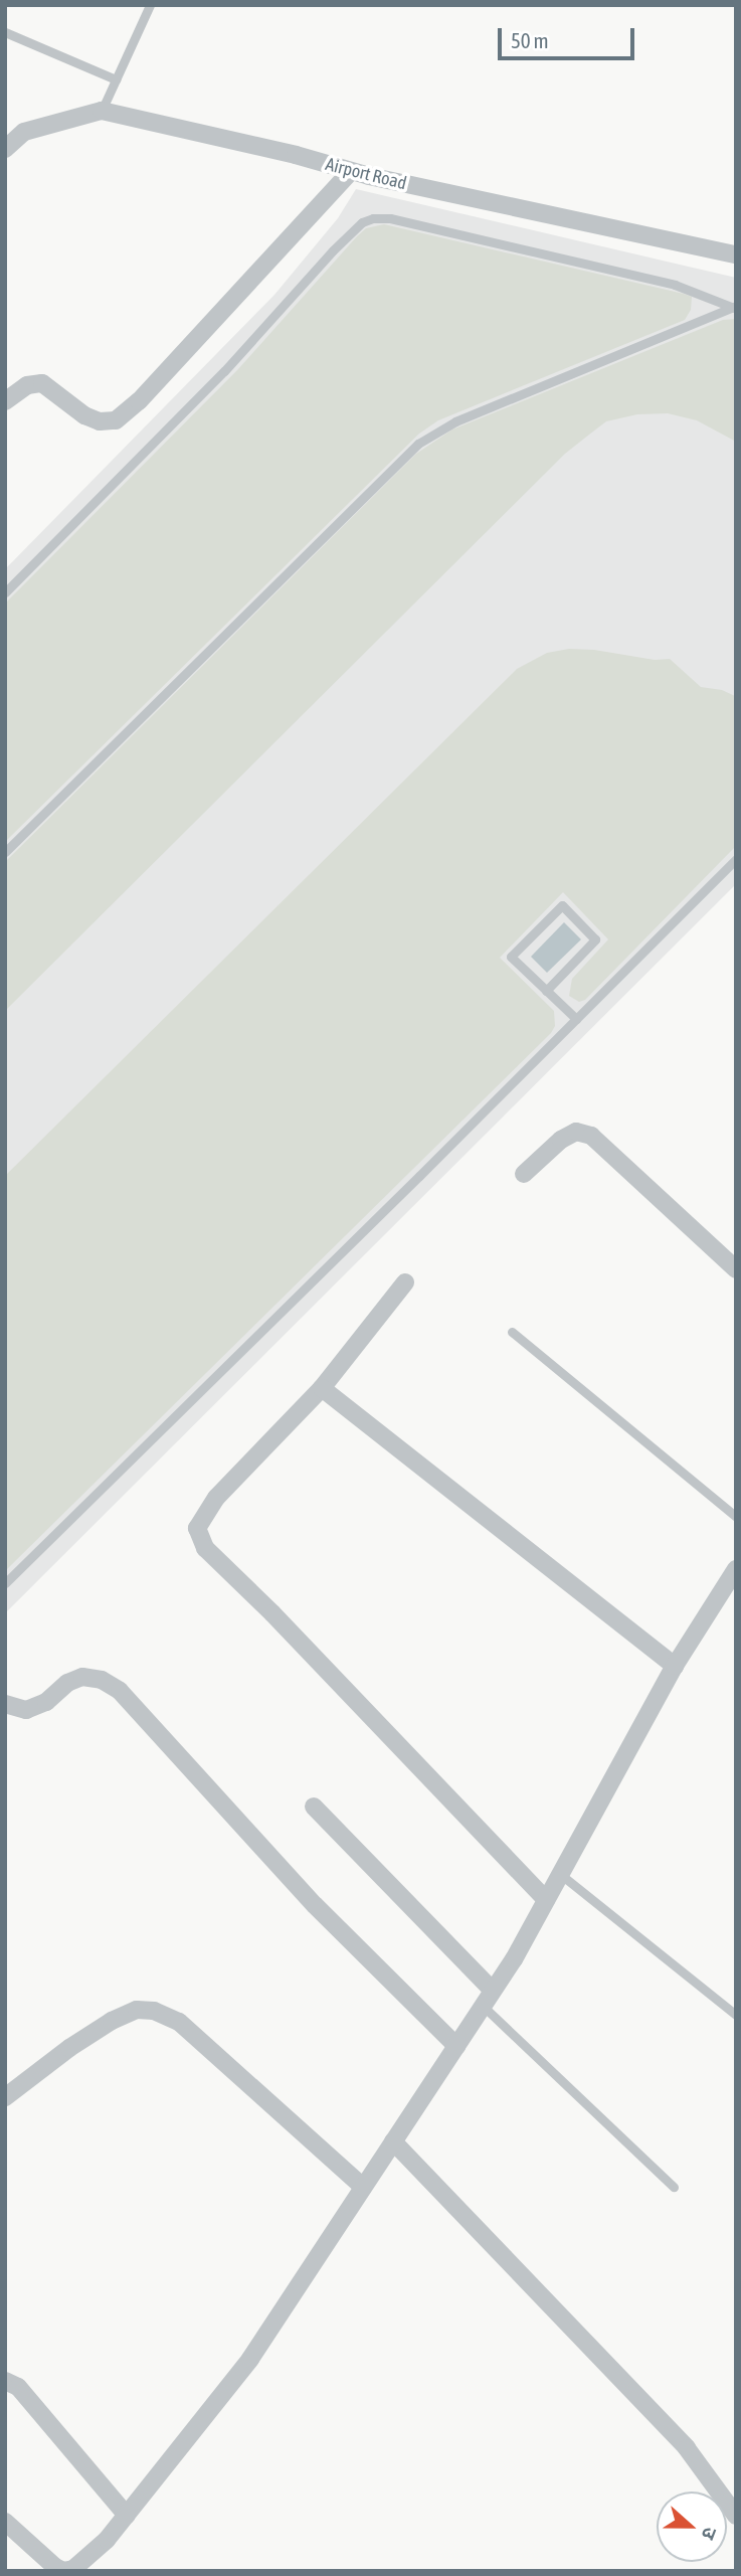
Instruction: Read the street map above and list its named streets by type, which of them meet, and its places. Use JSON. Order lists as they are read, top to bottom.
{
  "streets": {
    "street": ["Airport Road"]
  },
  "scale_bar": "50 m",
  "north": "right"
}
